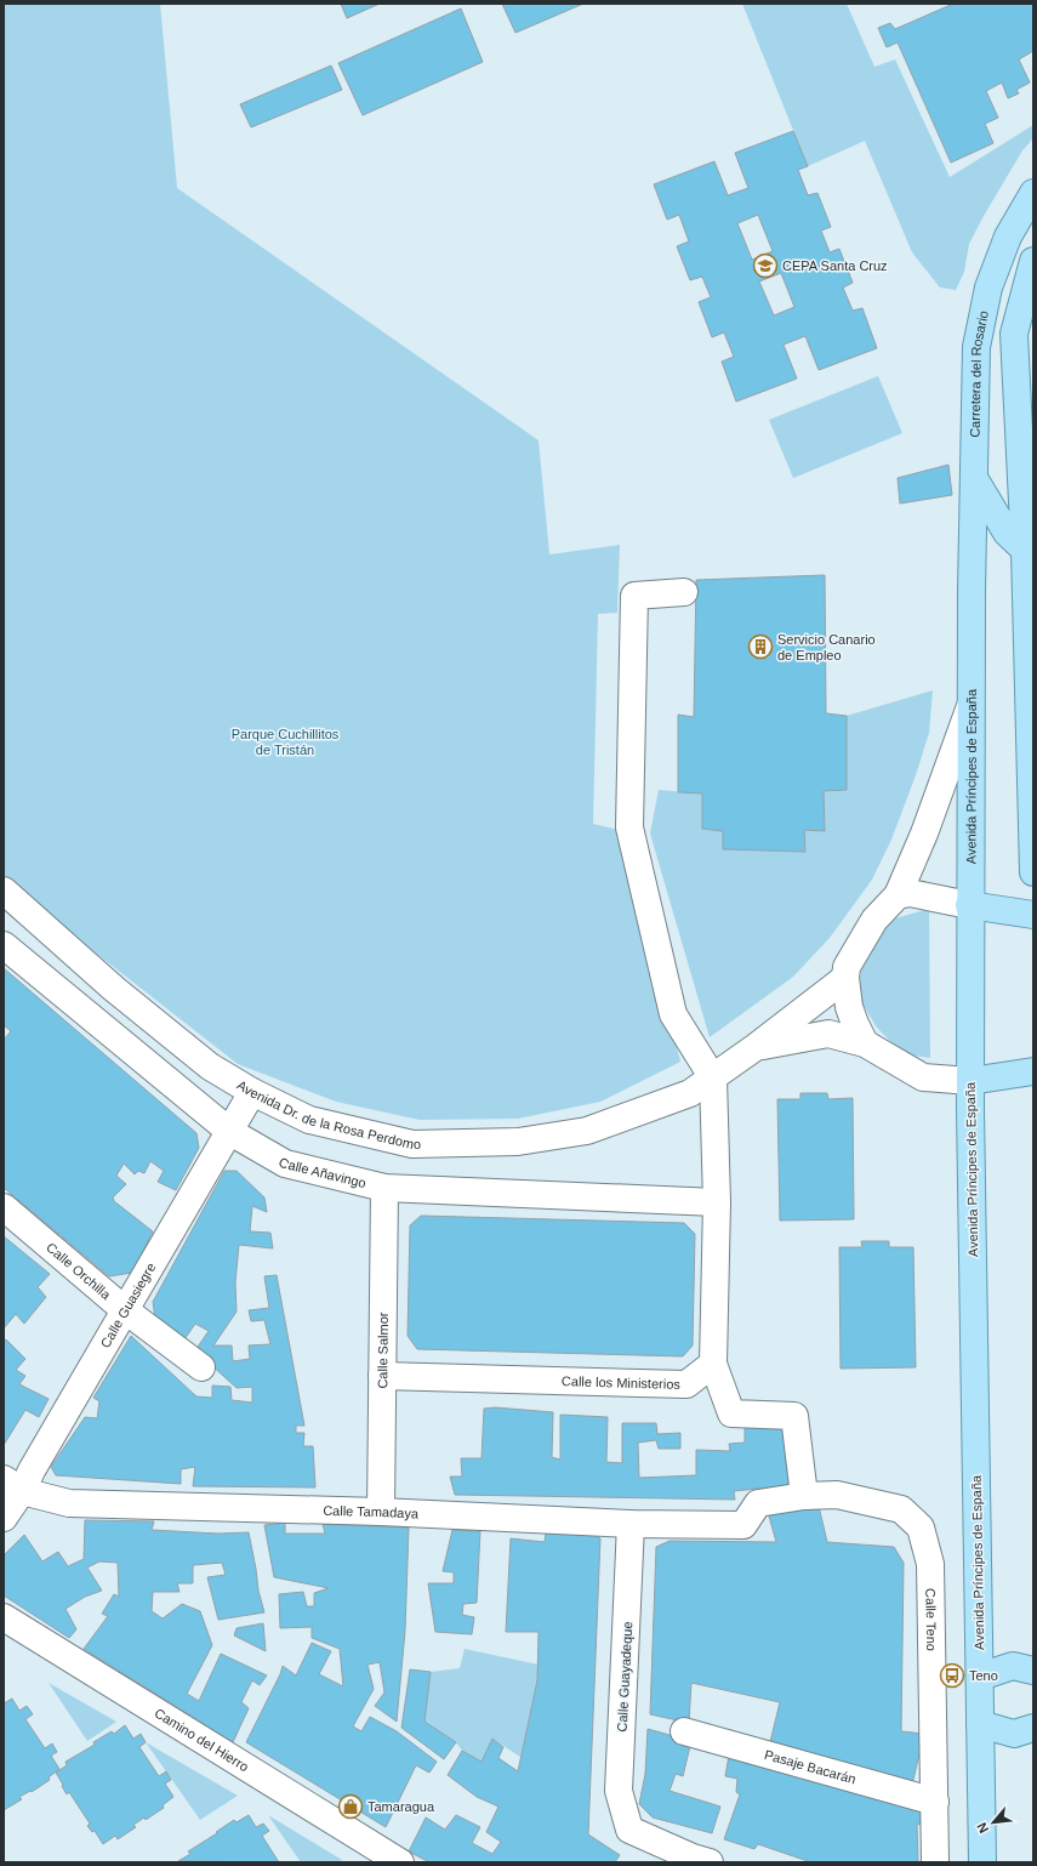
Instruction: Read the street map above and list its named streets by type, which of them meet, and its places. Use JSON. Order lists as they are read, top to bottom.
{
  "streets": {
    "main road": ["Carretera del Rosario", "Avenida Príncipes de España"],
    "street": [
      "Avenida Dr. de la Rosa Perdomo",
      "Calle Añavingo",
      "Calle Orchilla",
      "Calle Guasiegre",
      "Calle Salmor",
      "Calle los Ministerios",
      "Calle Tamadaya",
      "Calle Teno",
      "Calle Guayadeque",
      "Camino del Hierro",
      "Pasaje Bacarán"
    ]
  },
  "crossings": [
    ["Carretera del Rosario", "Avenida Príncipes de España"],
    ["Avenida Dr. de la Rosa Perdomo", "Calle Guasiegre"],
    ["Calle Añavingo", "Calle Guasiegre"],
    ["Calle Añavingo", "Calle Salmor"],
    ["Calle Orchilla", "Calle Guasiegre"],
    ["Calle Guasiegre", "Calle Tamadaya"],
    ["Calle Salmor", "Calle los Ministerios"],
    ["Calle Salmor", "Calle Tamadaya"],
    ["Calle Tamadaya", "Calle Teno"],
    ["Calle Tamadaya", "Calle Guayadeque"],
    ["Calle Teno", "Pasaje Bacarán"]
  ],
  "parks": ["Parque Cuchillitos de Tristán"],
  "places": {
    "school or university": ["CEPA Santa Cruz"],
    "building": ["Servicio Canario de Empleo"],
    "bus stop": ["Teno"],
    "shop": ["Tamaragua"]
  },
  "north": "bottom left"
}
